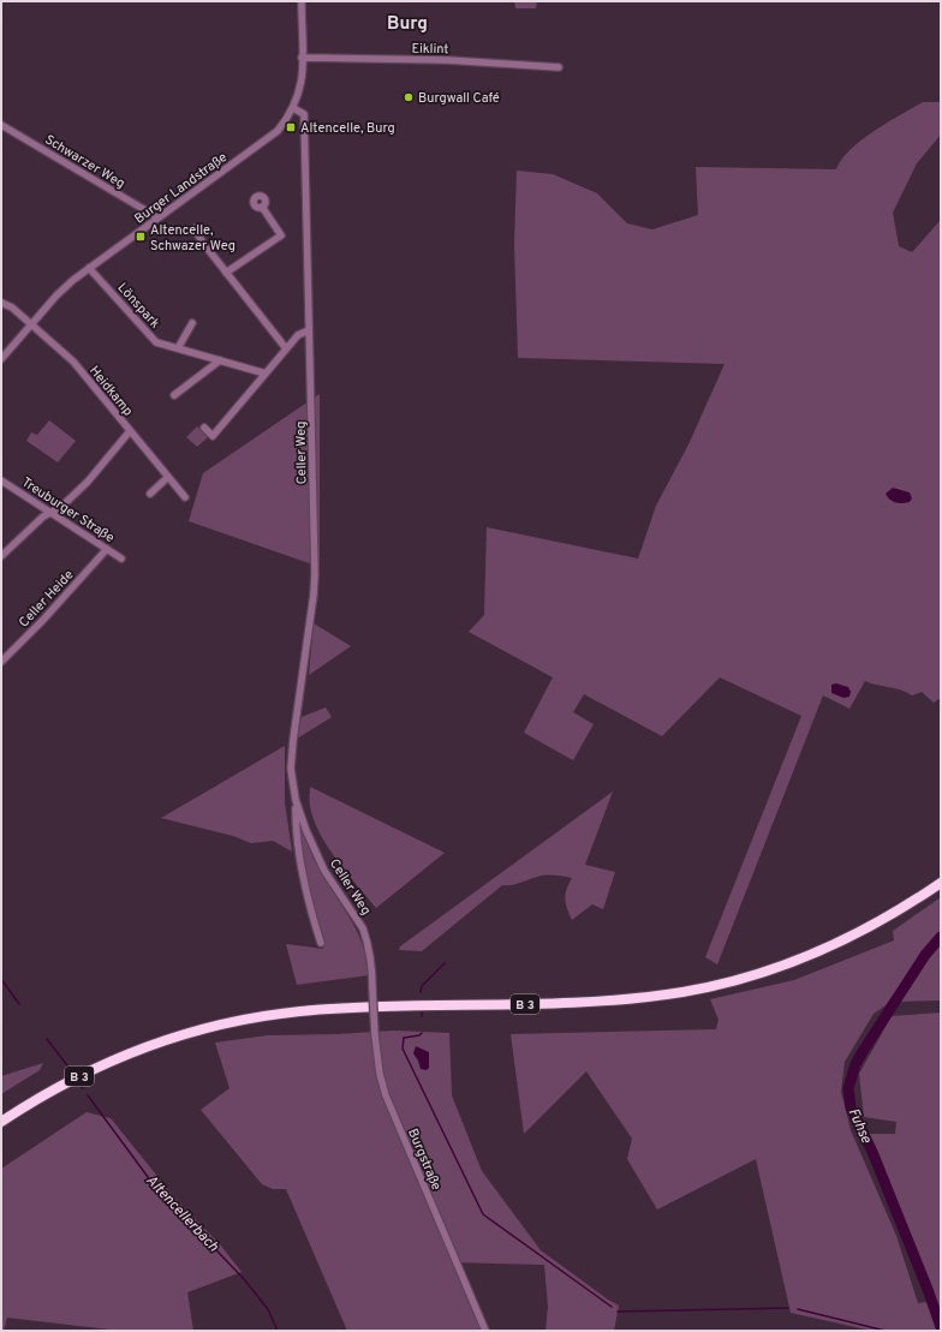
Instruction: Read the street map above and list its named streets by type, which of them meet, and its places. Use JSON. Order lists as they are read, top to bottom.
{
  "streets": {
    "highway": ["B 3"],
    "street": [
      "Eiklint",
      "Schwarzer Weg",
      "Burger Landstraße",
      "Lönspark",
      "Heidkamp",
      "Celler Weg",
      "Treuburger Straße",
      "Celler Heide",
      "Burgstraße"
    ]
  },
  "crossings": [
    ["Eiklint", "Burger Landstraße"],
    ["Schwarzer Weg", "Burger Landstraße"],
    ["Burger Landstraße", "Lönspark"],
    ["Burger Landstraße", "Heidkamp"],
    ["Burger Landstraße", "Celler Weg"],
    ["Celler Weg", "Burgstraße"],
    ["Treuburger Straße", "Celler Heide"]
  ],
  "districts": ["Burg"],
  "water": ["Fuhse", "Altencellerbach"],
  "places": {
    "other": ["Burgwall Café"],
    "transit": ["Altencelle, Burg", "Altencelle, Schwazer Weg"]
  }
}
